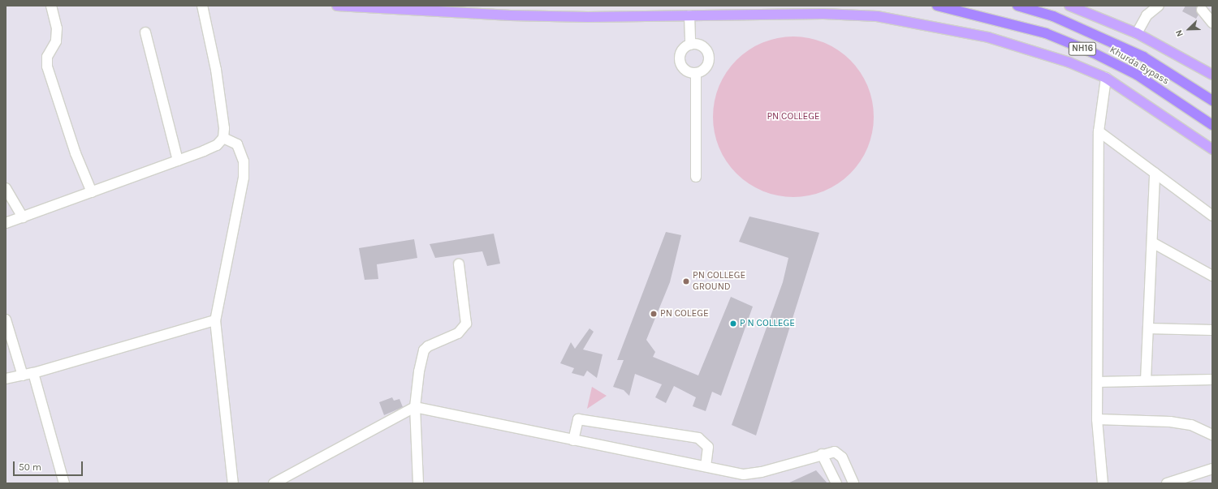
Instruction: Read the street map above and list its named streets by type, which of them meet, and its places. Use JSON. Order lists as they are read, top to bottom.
{
  "streets": {
    "highway": ["NH16", "Khurda Bypass"]
  },
  "parks": ["PN COLLEGE"],
  "places": ["PN COLLEGE GROUND", "PN COLEGE", "P N COLLEGE"],
  "scale_bar": "50 m",
  "north": "bottom left"
}
